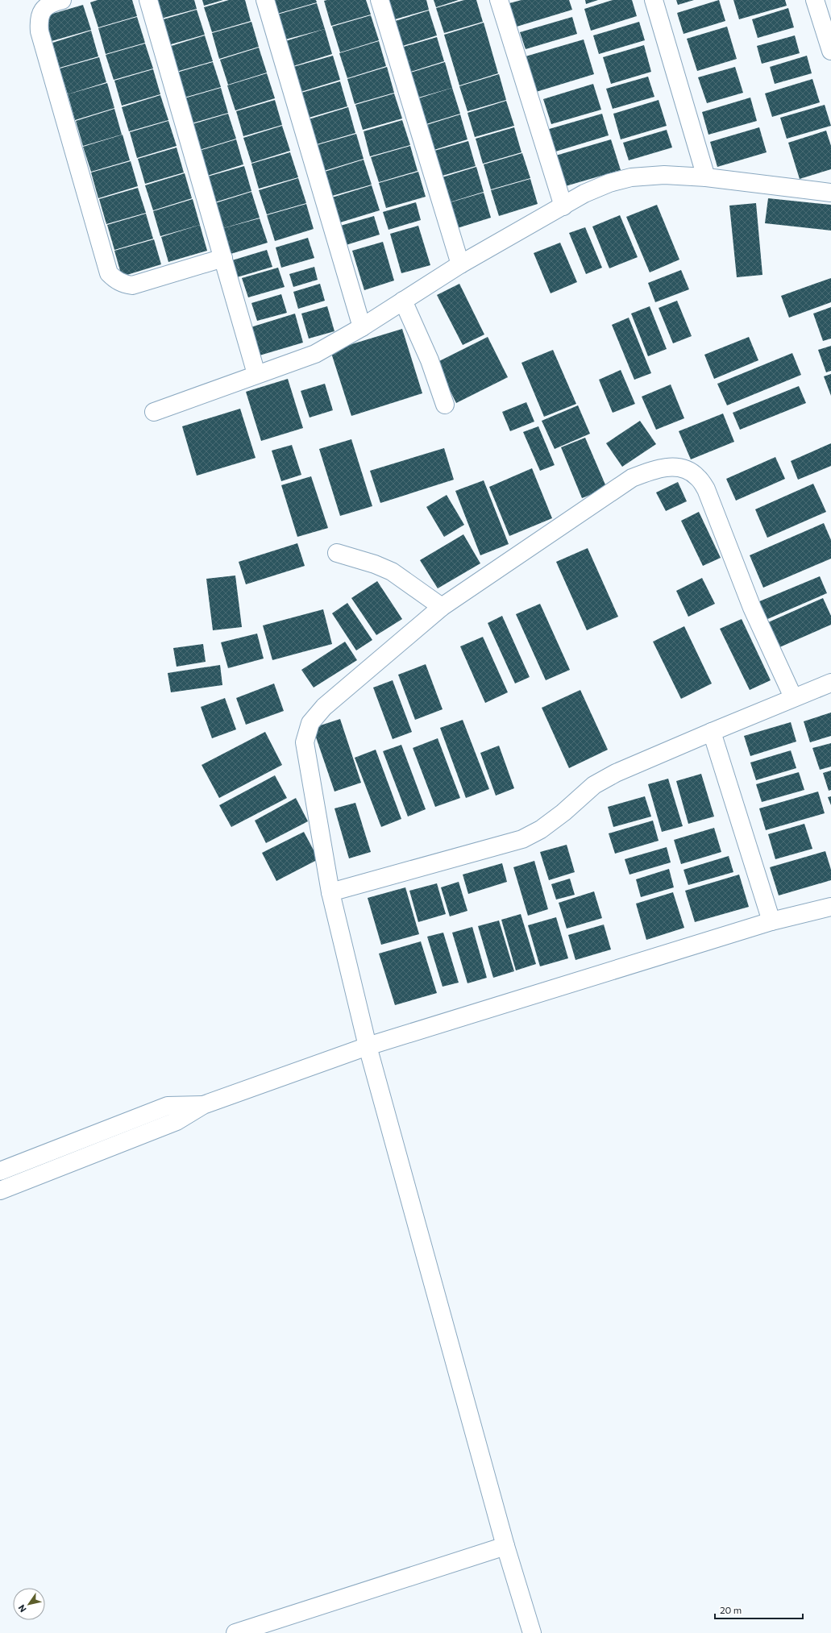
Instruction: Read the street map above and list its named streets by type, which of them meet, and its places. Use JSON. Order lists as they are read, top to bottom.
{
  "scale_bar": "20 m",
  "north": "bottom left"
}
